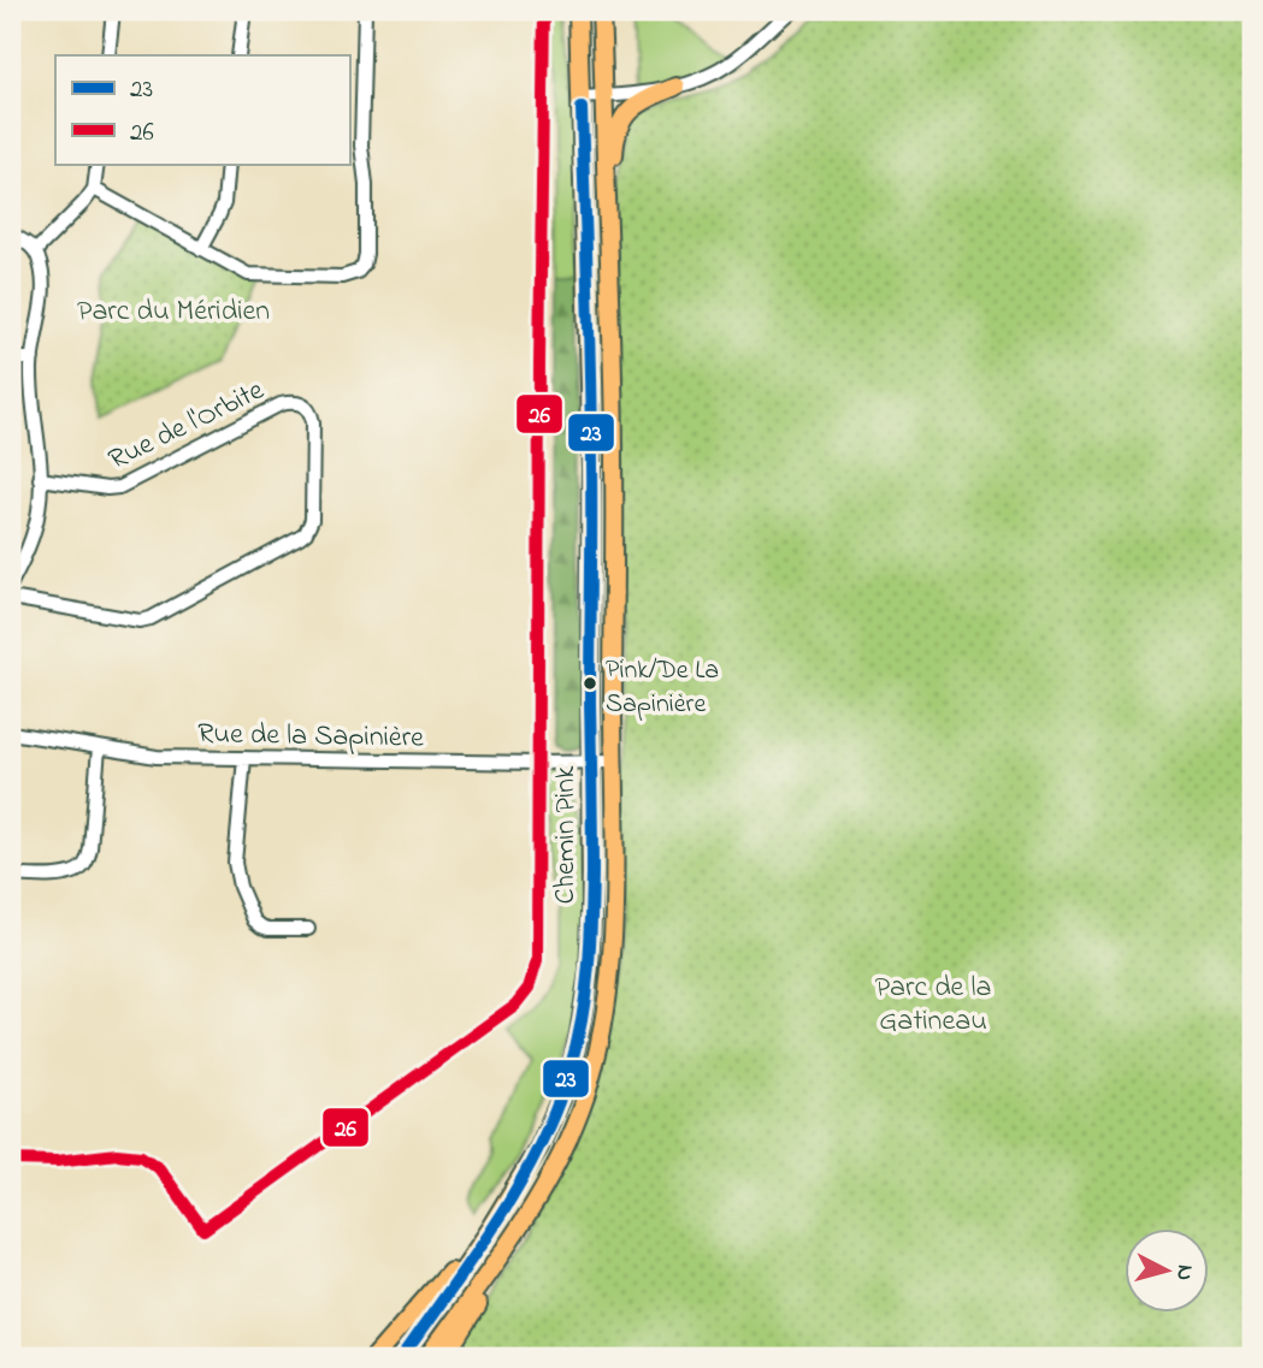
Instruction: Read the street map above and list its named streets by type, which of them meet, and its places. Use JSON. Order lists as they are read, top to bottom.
{
  "streets": {
    "main road": ["Chemin Pink"],
    "street": ["Rue de l'Orbite", "Rue de la Sapinière"]
  },
  "crossings": [
    ["Rue de la Sapinière", "Chemin Pink"]
  ],
  "parks": ["Parc du Méridien", "Parc de la Gatineau"],
  "places": ["Pink/De La Sapinière"],
  "lines": ["transit line 26", "transit line 23"],
  "legend": ["23", "26"],
  "north": "right"
}
